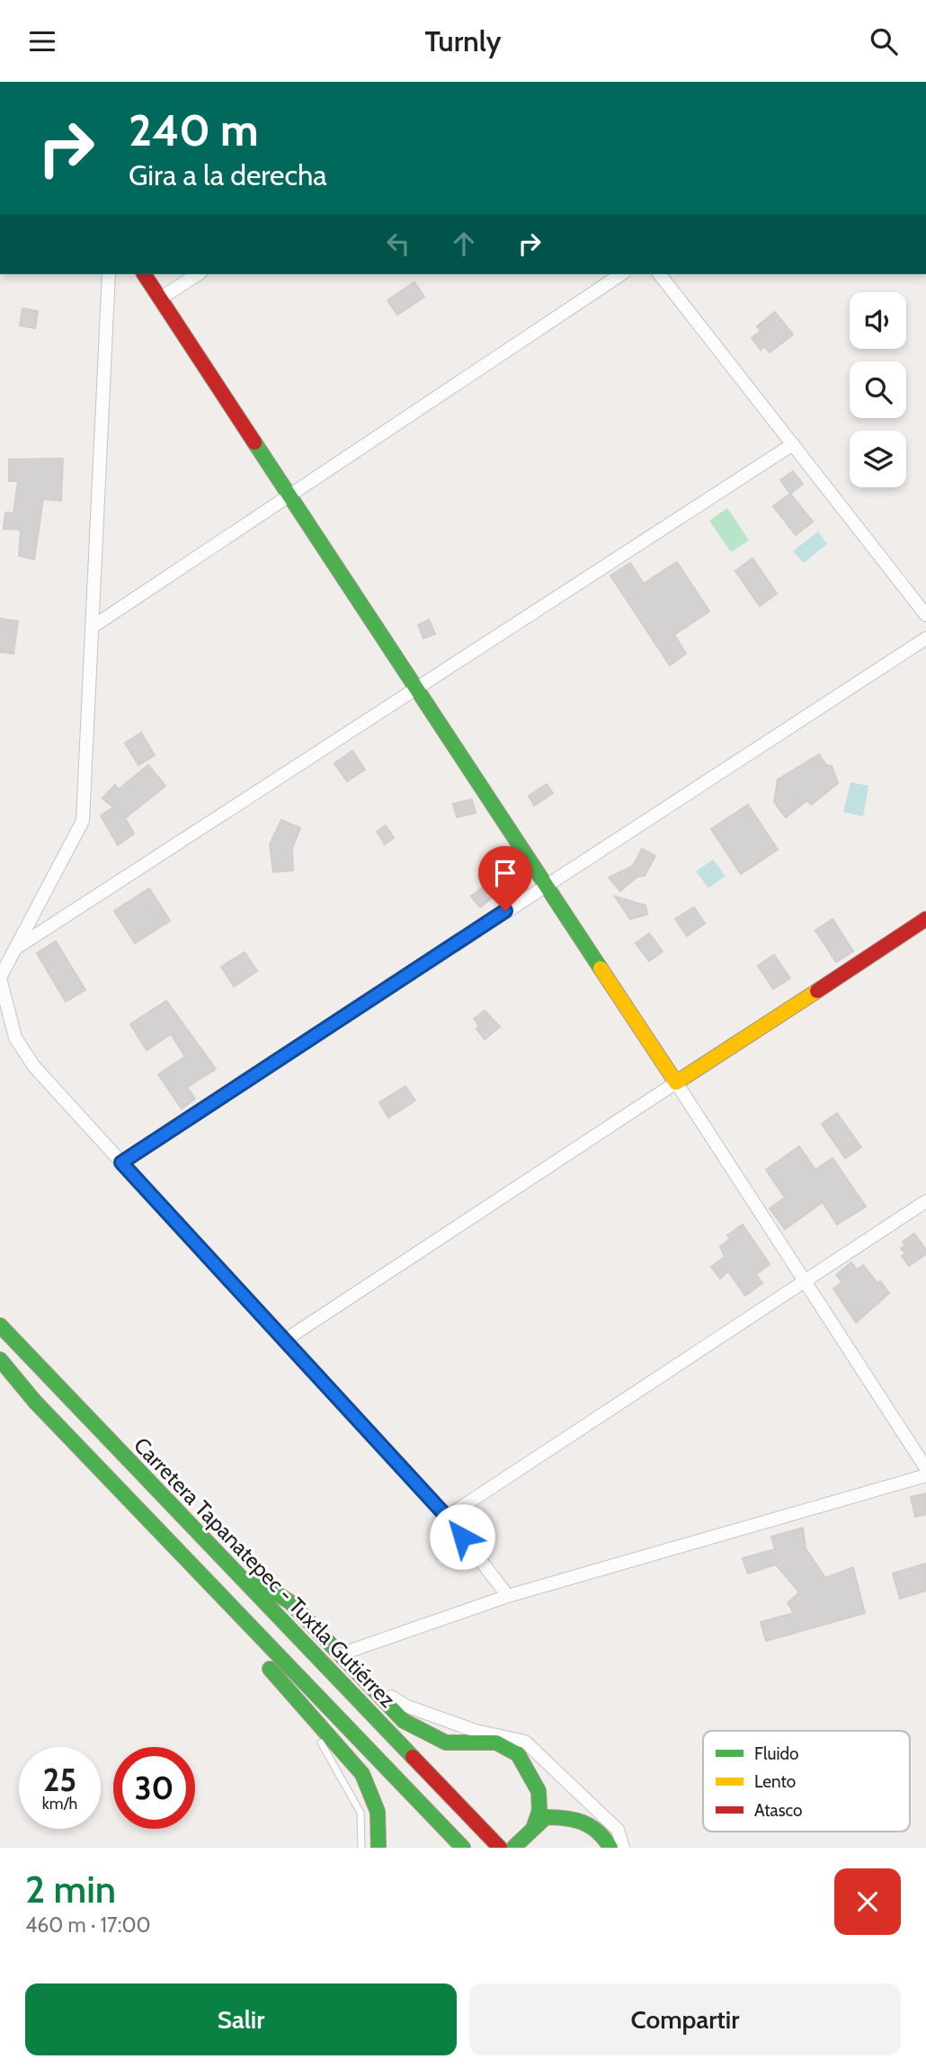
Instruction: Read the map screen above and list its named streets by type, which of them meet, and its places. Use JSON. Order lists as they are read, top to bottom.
{
  "streets": {
    "main road": ["Carretera Tapanatepec - Tuxtla Gutiérrez"]
  },
  "legend": ["Fluido", "Lento", "Atasco"],
  "page": {
    "header": "Turnly",
    "turn": ["240 m", "Gira a la derecha"],
    "speed": "25 km/h",
    "limit": "30",
    "heading": ["2 min", "460 m · 17:00"],
    "buttons": ["Salir", "Compartir"]
  }
}
